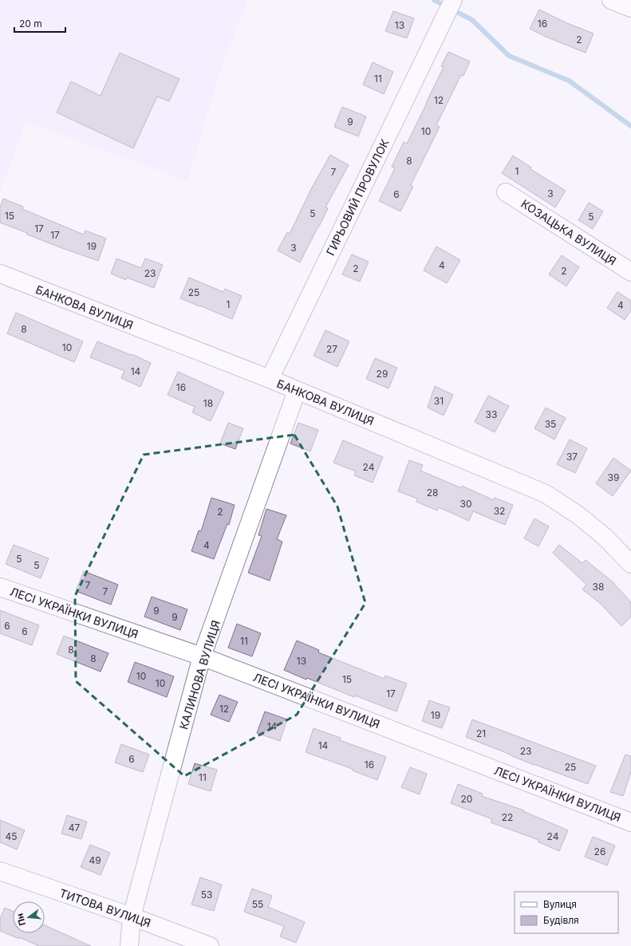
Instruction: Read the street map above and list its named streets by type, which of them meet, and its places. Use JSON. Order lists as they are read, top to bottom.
{
  "streets": {
    "street": [
      "ГИРЬОВИЙ ПРОВУЛОК",
      "КОЗАЦЬКА ВУЛИЦЯ",
      "БАНКОВА ВУЛИЦЯ",
      "ЛЕСІ УКРАЇНКИ ВУЛИЦЯ",
      "КАЛИНОВА ВУЛИЦЯ",
      "ТИТОВА ВУЛИЦЯ"
    ]
  },
  "crossings": [
    ["ГИРЬОВИЙ ПРОВУЛОК", "БАНКОВА ВУЛИЦЯ"],
    ["БАНКОВА ВУЛИЦЯ", "КАЛИНОВА ВУЛИЦЯ"],
    ["ЛЕСІ УКРАЇНКИ ВУЛИЦЯ", "КАЛИНОВА ВУЛИЦЯ"],
    ["КАЛИНОВА ВУЛИЦЯ", "ТИТОВА ВУЛИЦЯ"]
  ],
  "house_numbers": [
    "16",
    "13",
    "2",
    "11",
    "12",
    "9",
    "10",
    "8",
    "1",
    "7",
    "3",
    "6",
    "5",
    "15",
    "5",
    "17",
    "17",
    "19",
    "3",
    "4",
    "2",
    "2",
    "23",
    "25",
    "1",
    "4",
    "8",
    "10",
    "27",
    "14",
    "29",
    "16",
    "31",
    "18",
    "33",
    "35",
    "37",
    "24",
    "39",
    "28",
    "30",
    "32",
    "2",
    "4",
    "5",
    "5",
    "7",
    "38",
    "7",
    "9",
    "9",
    "6",
    "6",
    "11",
    "8",
    "8",
    "13",
    "10",
    "15",
    "10",
    "17",
    "12",
    "19",
    "14",
    "21",
    "14",
    "23",
    "6",
    "16",
    "25",
    "11",
    "20",
    "22",
    "47",
    "45",
    "24",
    "26",
    "49",
    "53",
    "55"
  ],
  "legend": ["Вулиця", "Будівля"],
  "scale_bar": "20 m",
  "north": "left"
}
